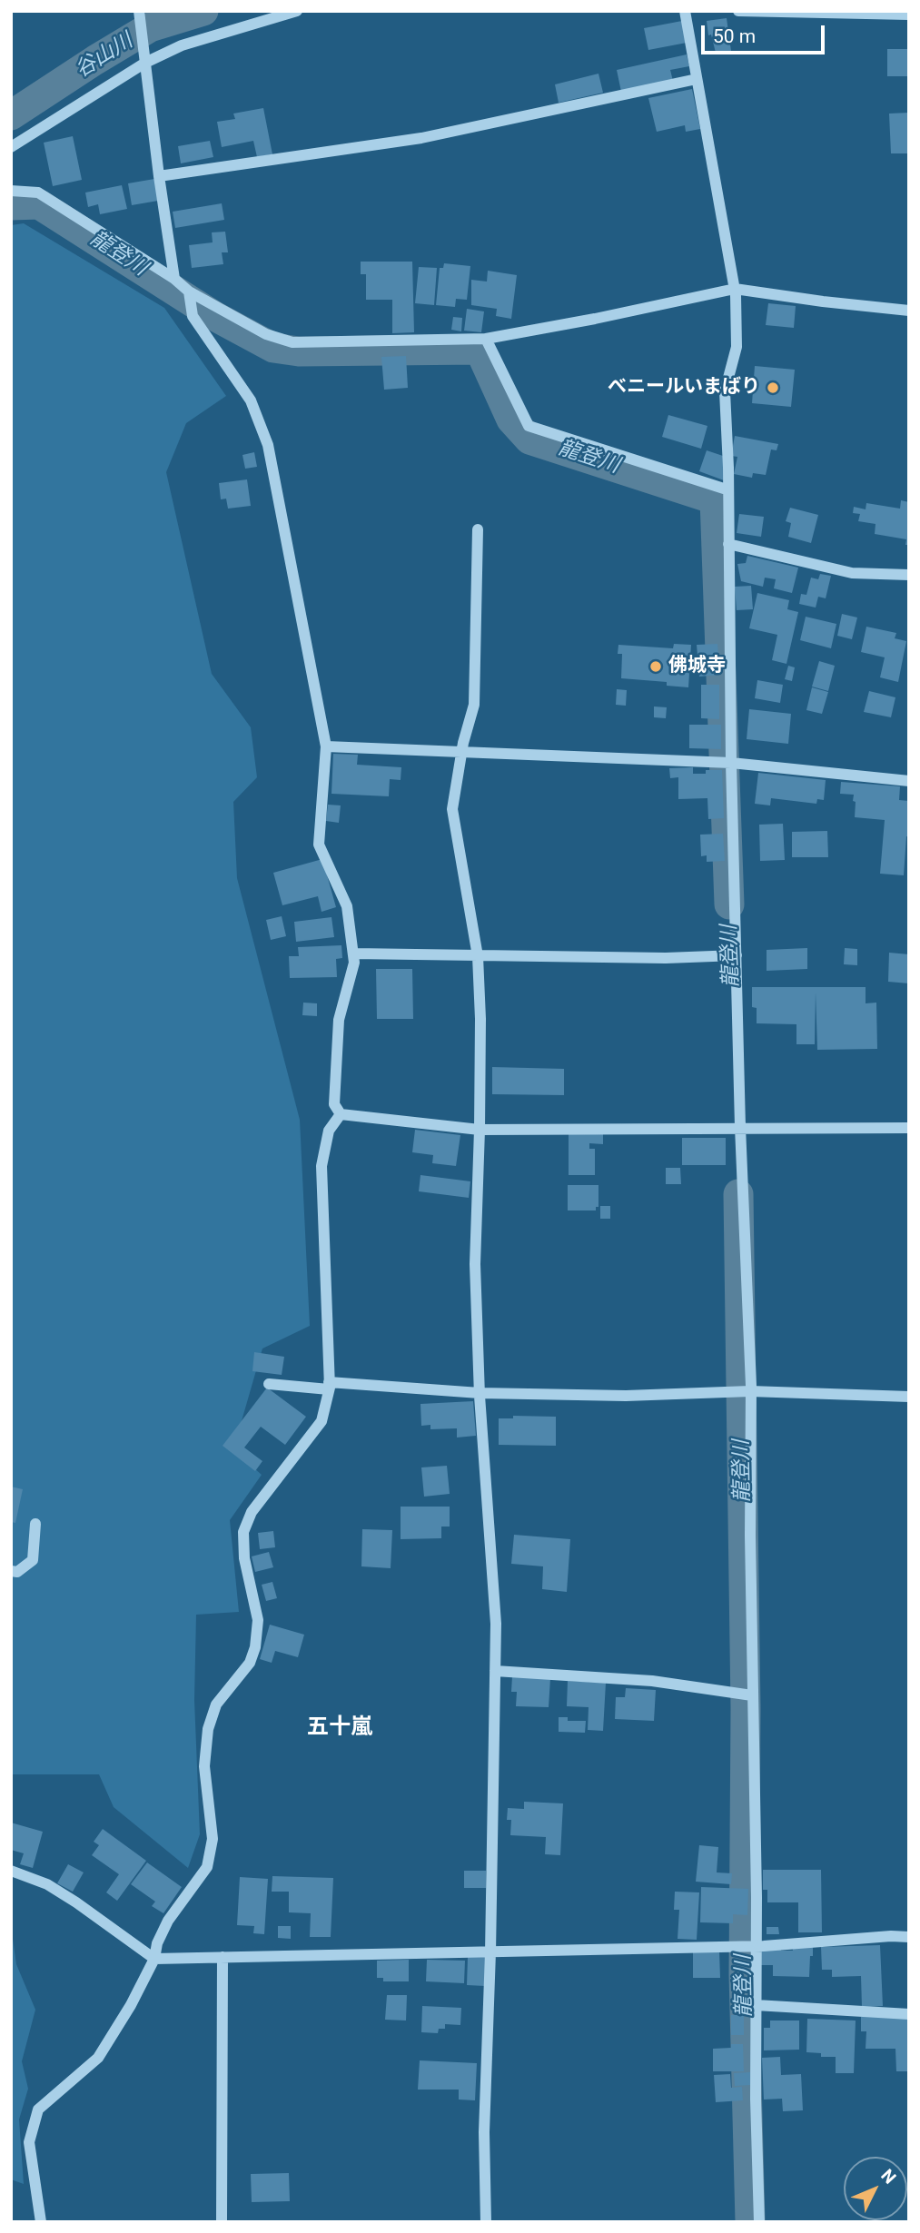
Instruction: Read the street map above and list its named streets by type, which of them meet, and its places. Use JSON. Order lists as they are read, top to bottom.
{
  "districts": ["五十嵐"],
  "water": ["谷山川", "龍登川"],
  "places": ["べニールいまばり", "佛城寺"],
  "scale_bar": "50 m",
  "north": "top right"
}
